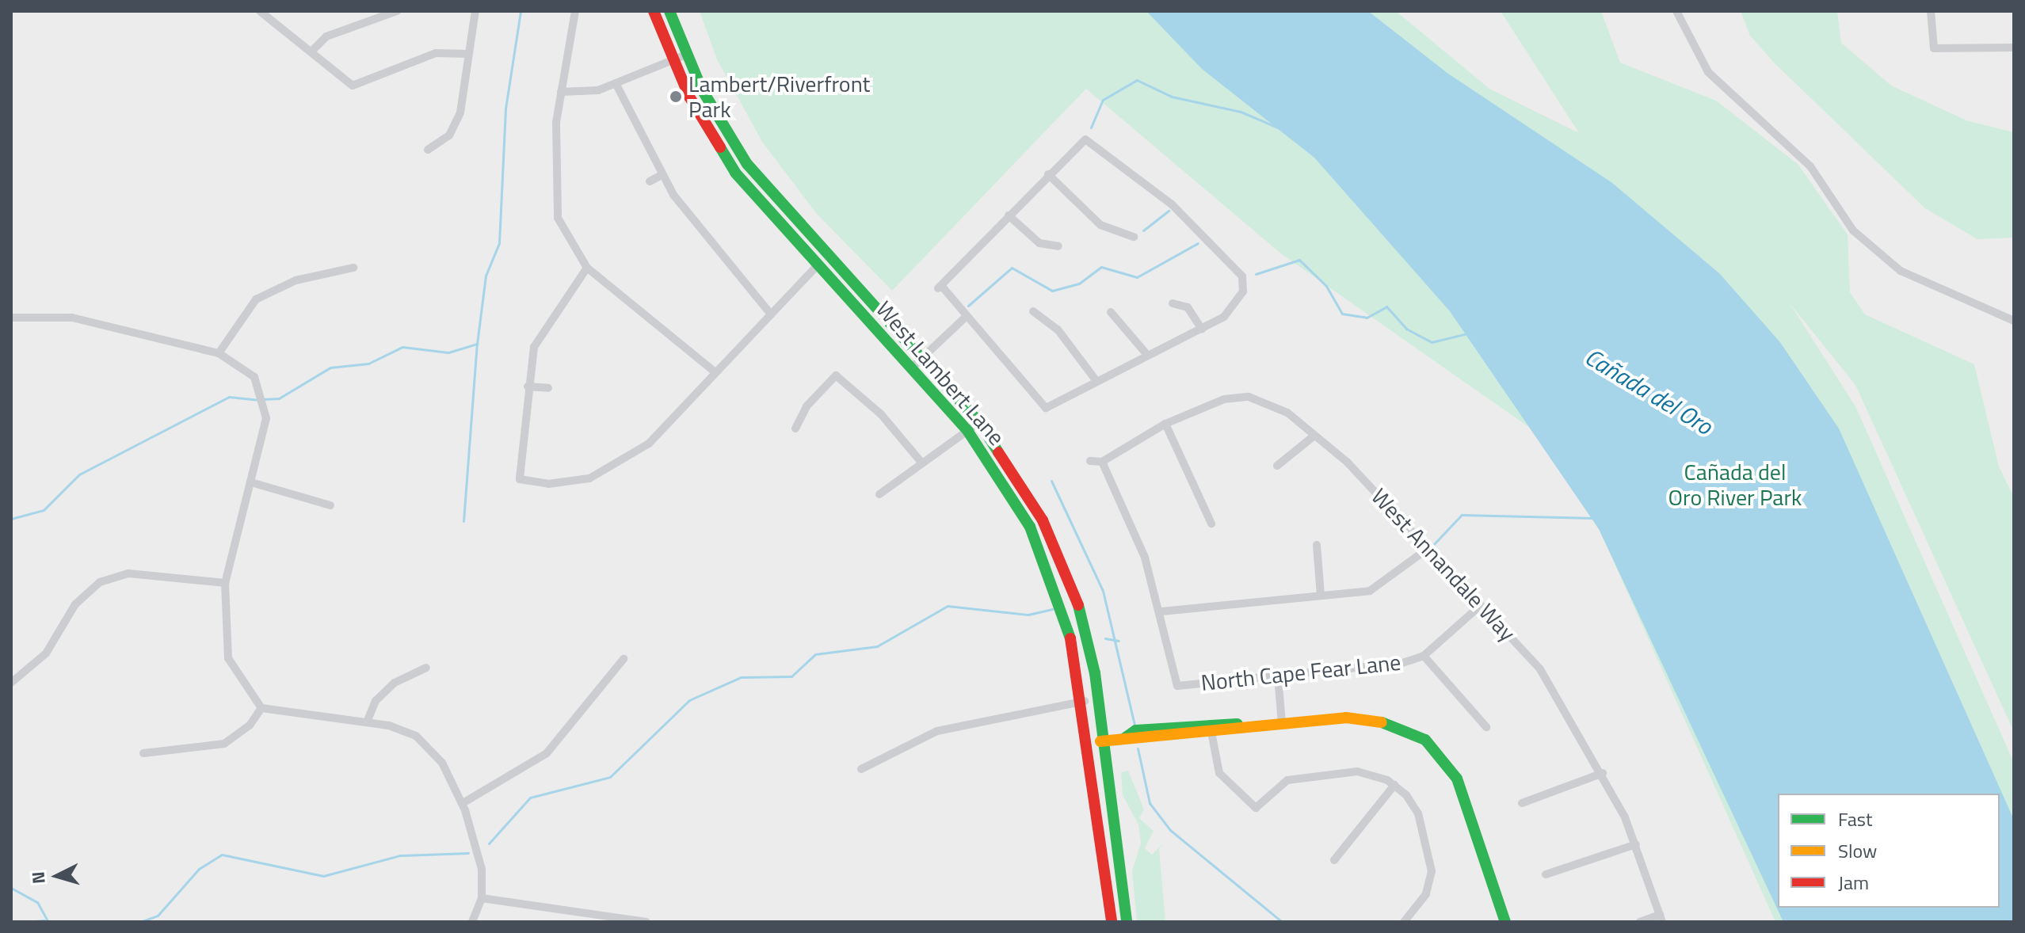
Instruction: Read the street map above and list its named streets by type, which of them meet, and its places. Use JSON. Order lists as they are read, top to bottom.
{
  "streets": {
    "main road": ["West Lambert Lane"],
    "street": ["West Annandale Way", "North Cape Fear Lane"]
  },
  "crossings": [
    ["West Annandale Way", "North Cape Fear Lane"]
  ],
  "water": ["Cañada del Oro"],
  "parks": ["Cañada del Oro River Park"],
  "places": ["Lambert/Riverfront Park"],
  "legend": ["Fast", "Slow", "Jam"],
  "north": "left"
}
